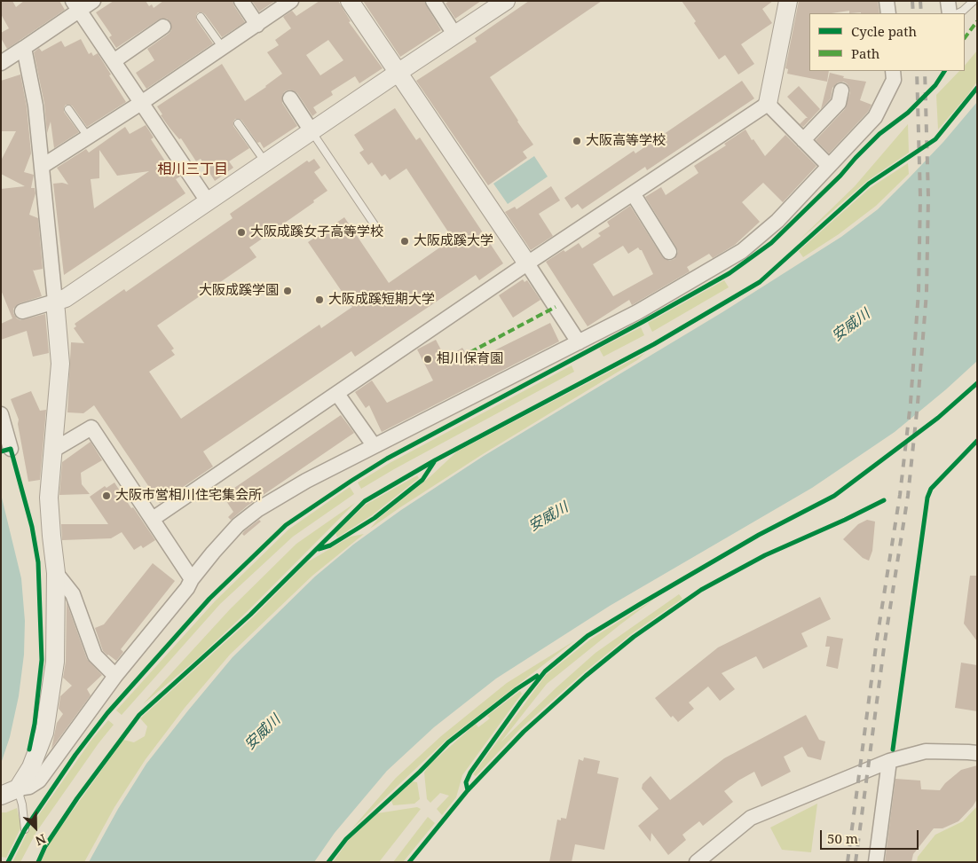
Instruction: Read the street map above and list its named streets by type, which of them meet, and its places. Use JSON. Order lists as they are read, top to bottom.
{
  "districts": ["相川三丁目"],
  "water": ["安威川"],
  "places": [
    "大阪高等学校",
    "大阪成蹊女子高等学校",
    "大阪成蹊大学",
    "大阪成蹊学園",
    "大阪成蹊短期大学",
    "相川保育園",
    "大阪市営相川住宅集会所"
  ],
  "legend": ["Cycle path", "Path"],
  "scale_bar": "50 m",
  "north": "bottom right"
}
